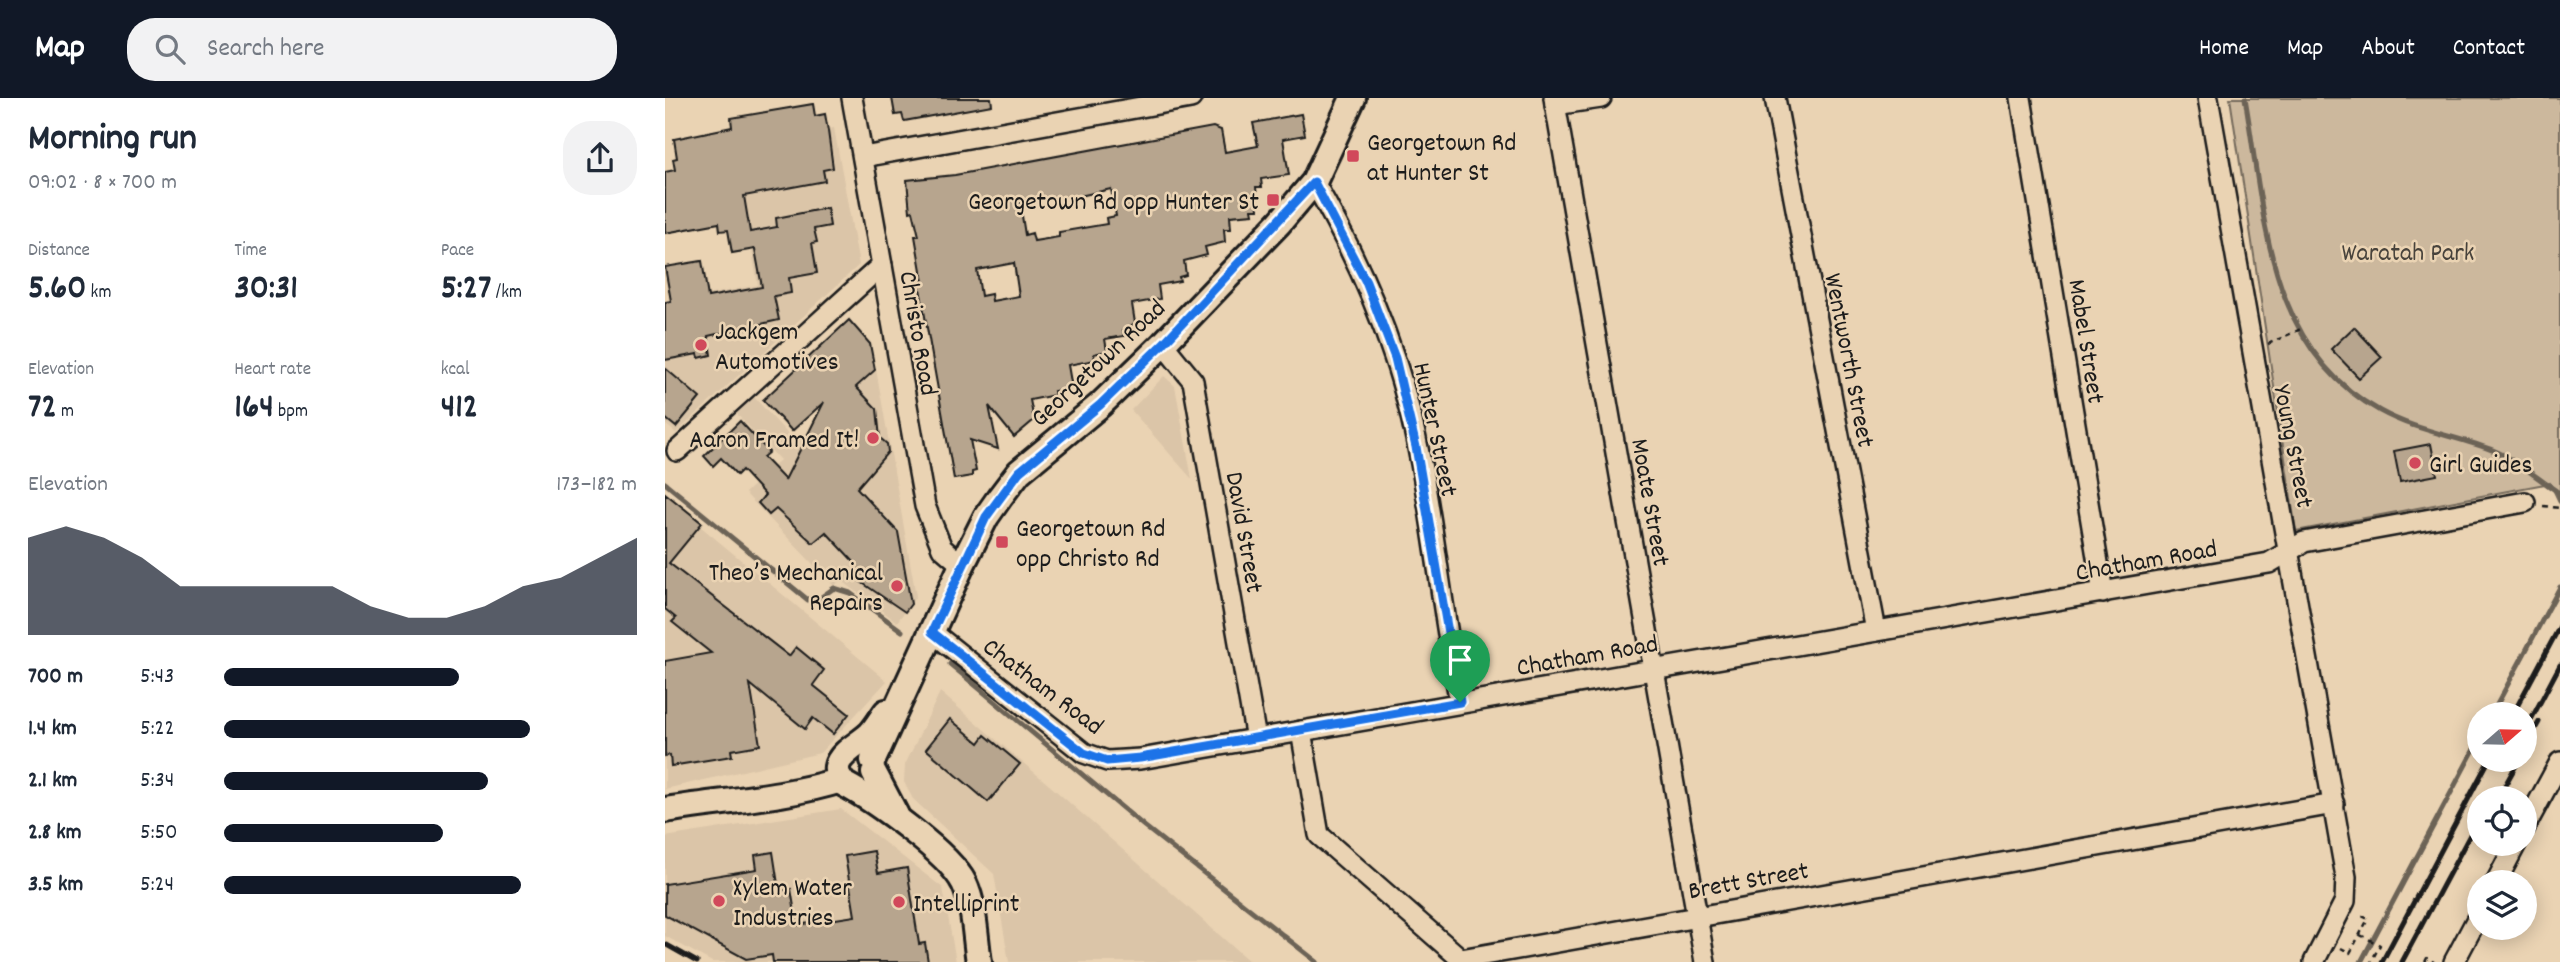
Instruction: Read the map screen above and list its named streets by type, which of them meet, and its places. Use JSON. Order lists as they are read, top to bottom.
{
  "streets": {
    "street": [
      "Christo Road",
      "Mabel Street",
      "Wentworth Street",
      "Georgetown Road",
      "Hunter Street",
      "Young Street",
      "Moate Street",
      "David Street",
      "Chatham Road",
      "Brett Street"
    ]
  },
  "crossings": [
    ["Christo Road", "Georgetown Road"],
    ["Mabel Street", "Chatham Road"],
    ["Wentworth Street", "Chatham Road"],
    ["Georgetown Road", "Hunter Street"],
    ["Georgetown Road", "David Street"],
    ["Georgetown Road", "Chatham Road"],
    ["Hunter Street", "Chatham Road"],
    ["Young Street", "Chatham Road"],
    ["Young Street", "Brett Street"],
    ["Moate Street", "Chatham Road"],
    ["Moate Street", "Brett Street"],
    ["David Street", "Chatham Road"],
    ["Chatham Road", "Brett Street"]
  ],
  "parks": ["Waratah Park"],
  "places": {
    "transit": ["Georgetown Rd at Hunter St", "Georgetown Rd opp Hunter St", "Georgetown Rd opp Christo Rd"],
    "other": [
      "Jackgem Automotives",
      "Aaron Framed It!",
      "Girl Guides",
      "Theo’s Mechanical Repairs",
      "Xylem Water Industries",
      "Intelliprint"
    ]
  },
  "north": "right",
  "page": {
    "header": "Map",
    "search": "Search here",
    "nav": [
      "Home",
      "Map",
      "About",
      "Contact"
    ],
    "heading": ["Morning run", "09:02 · 8 × 700 m"],
    "stats": [
      ["Distance", "5.60 km"],
      ["Time", "30:31"],
      ["Pace", "5:27 /km"],
      ["Elevation", "72 m"],
      ["Heart rate", "164 bpm"],
      ["kcal", "412"]
    ],
    "chart": ["Elevation", "173–182 m"],
    "list": [
      {
        "name": "700 m",
        "note": "5:43"
      },
      {
        "name": "1.4 km",
        "note": "5:22"
      },
      {
        "name": "2.1 km",
        "note": "5:34"
      },
      {
        "name": "2.8 km",
        "note": "5:50"
      },
      {
        "name": "3.5 km",
        "note": "5:24"
      }
    ]
  }
}
